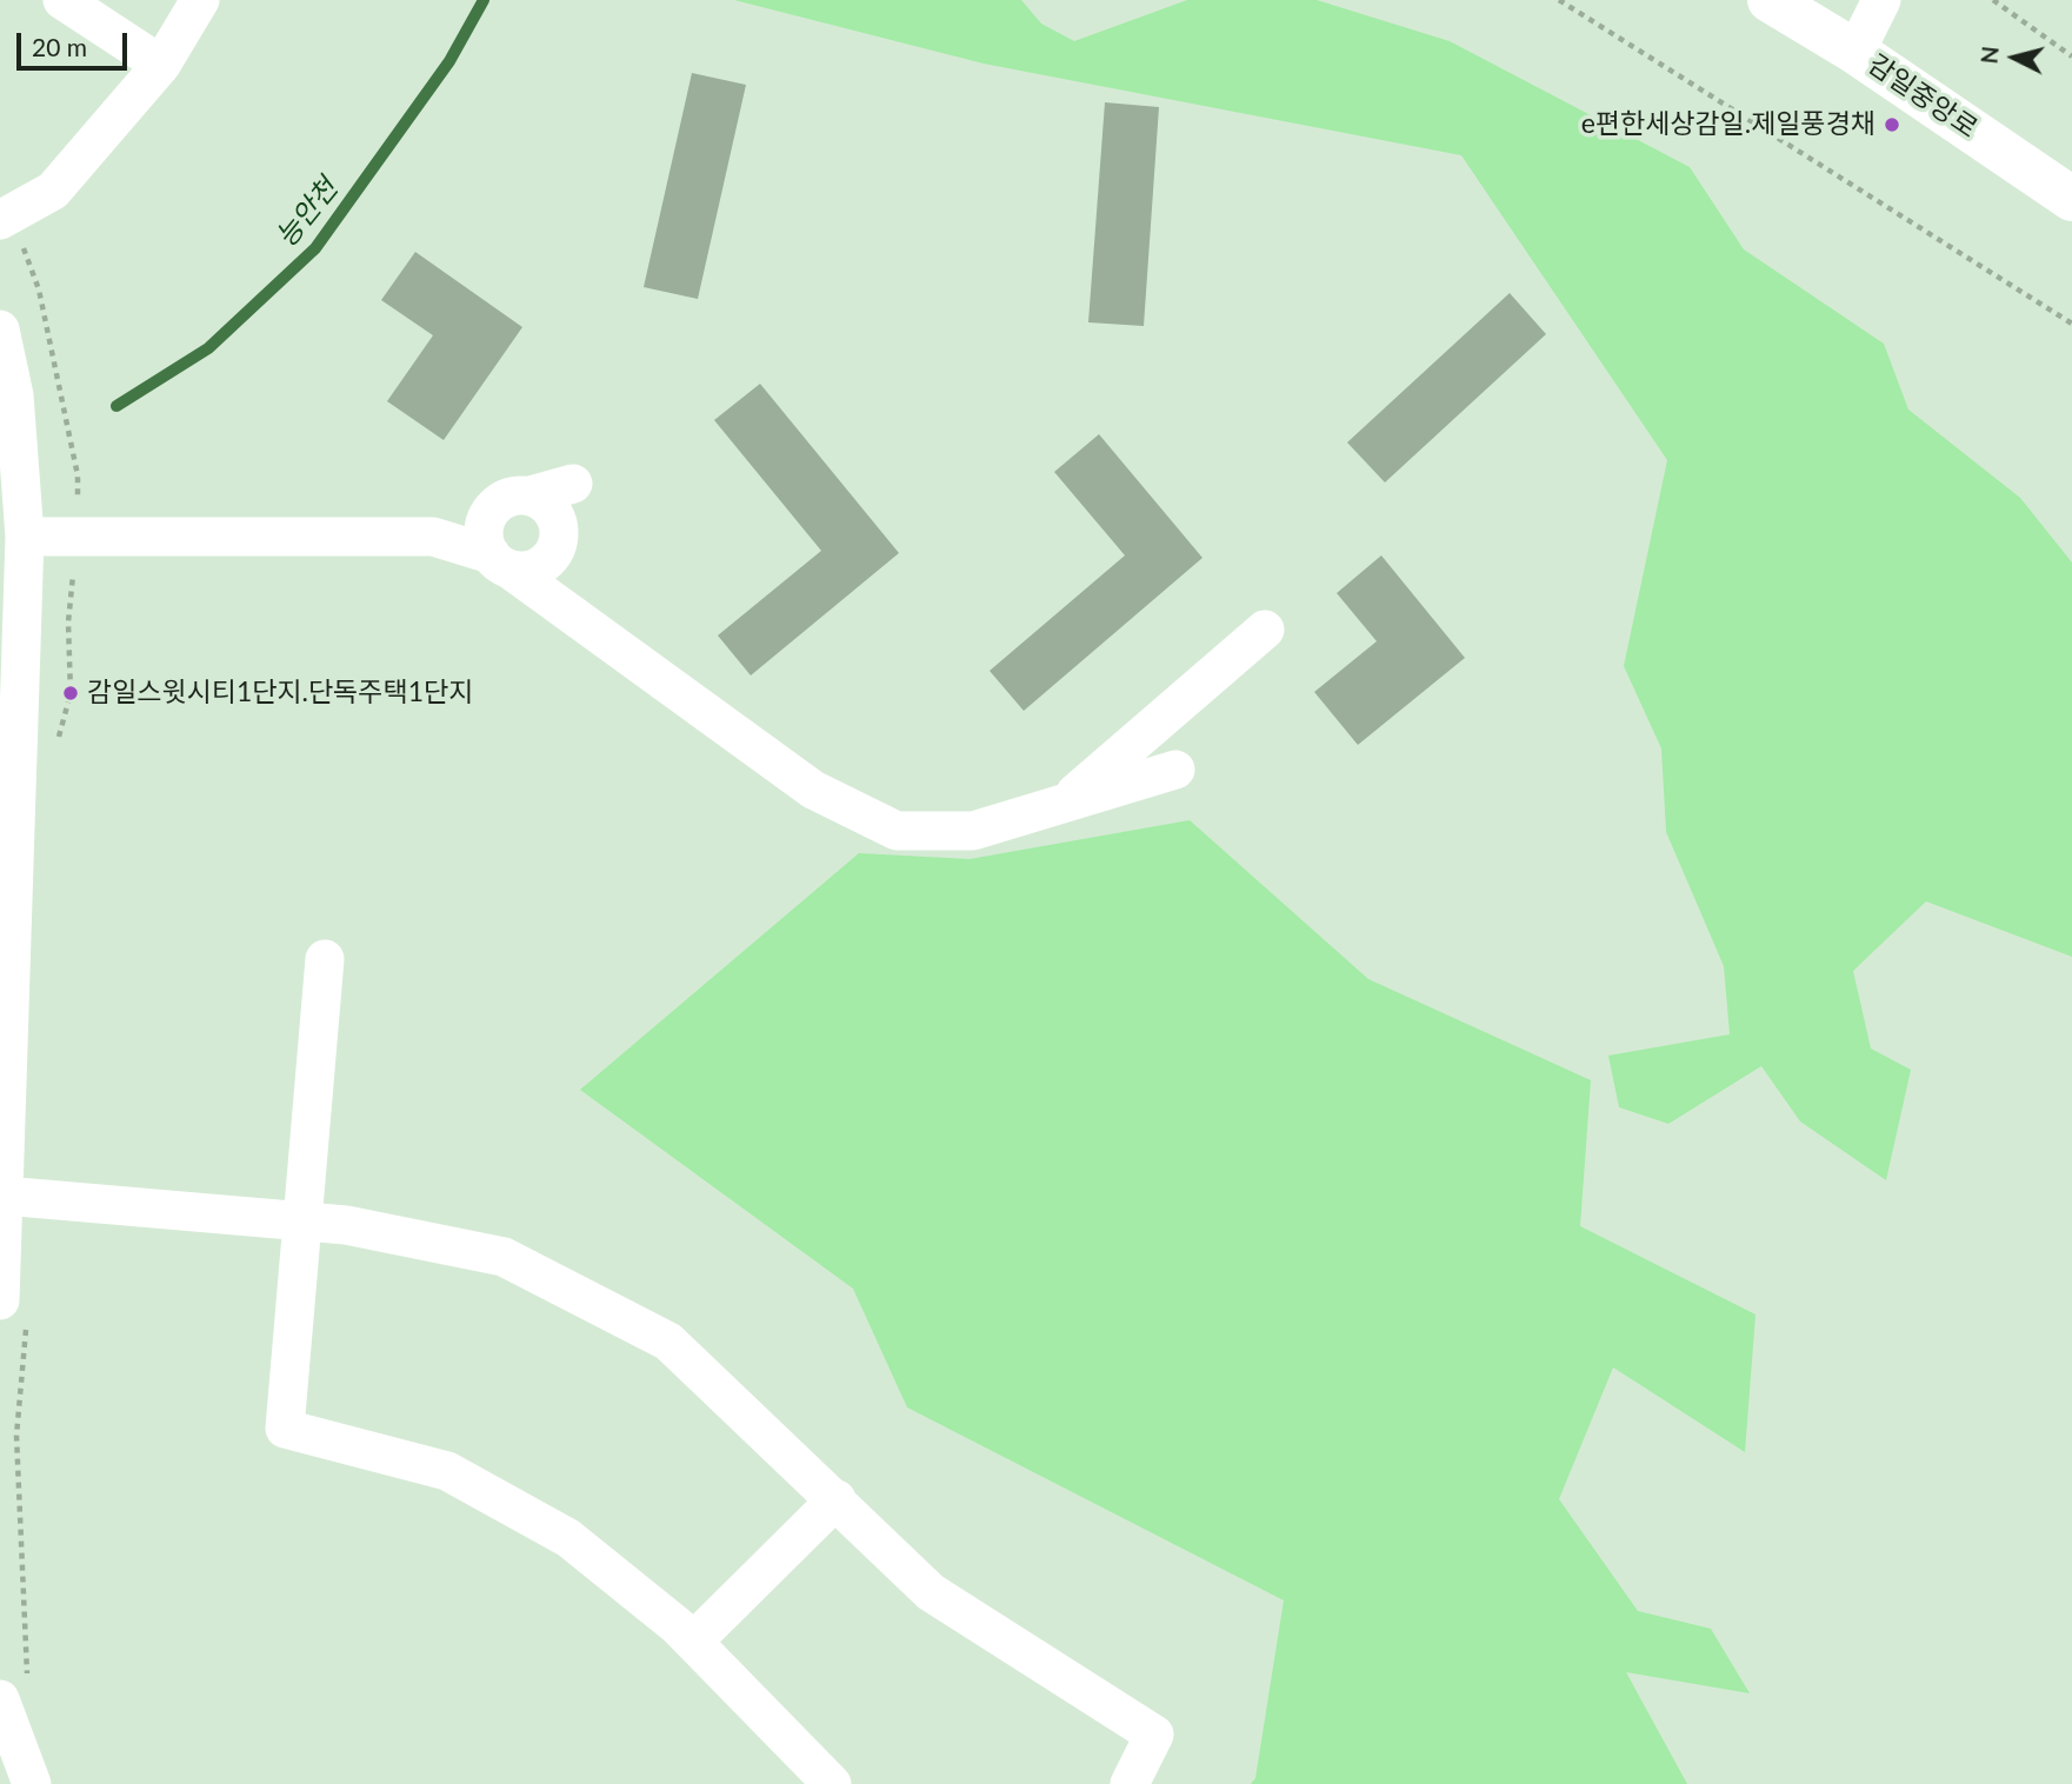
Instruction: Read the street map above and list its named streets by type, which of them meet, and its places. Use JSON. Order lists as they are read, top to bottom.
{
  "streets": {
    "main road": ["감일중앙로"]
  },
  "water": ["능안천"],
  "places": ["e편한세상감일.제일풍경채", "감일스윗시티1단지.단독주택1단지"],
  "scale_bar": "20 m",
  "north": "left"
}
